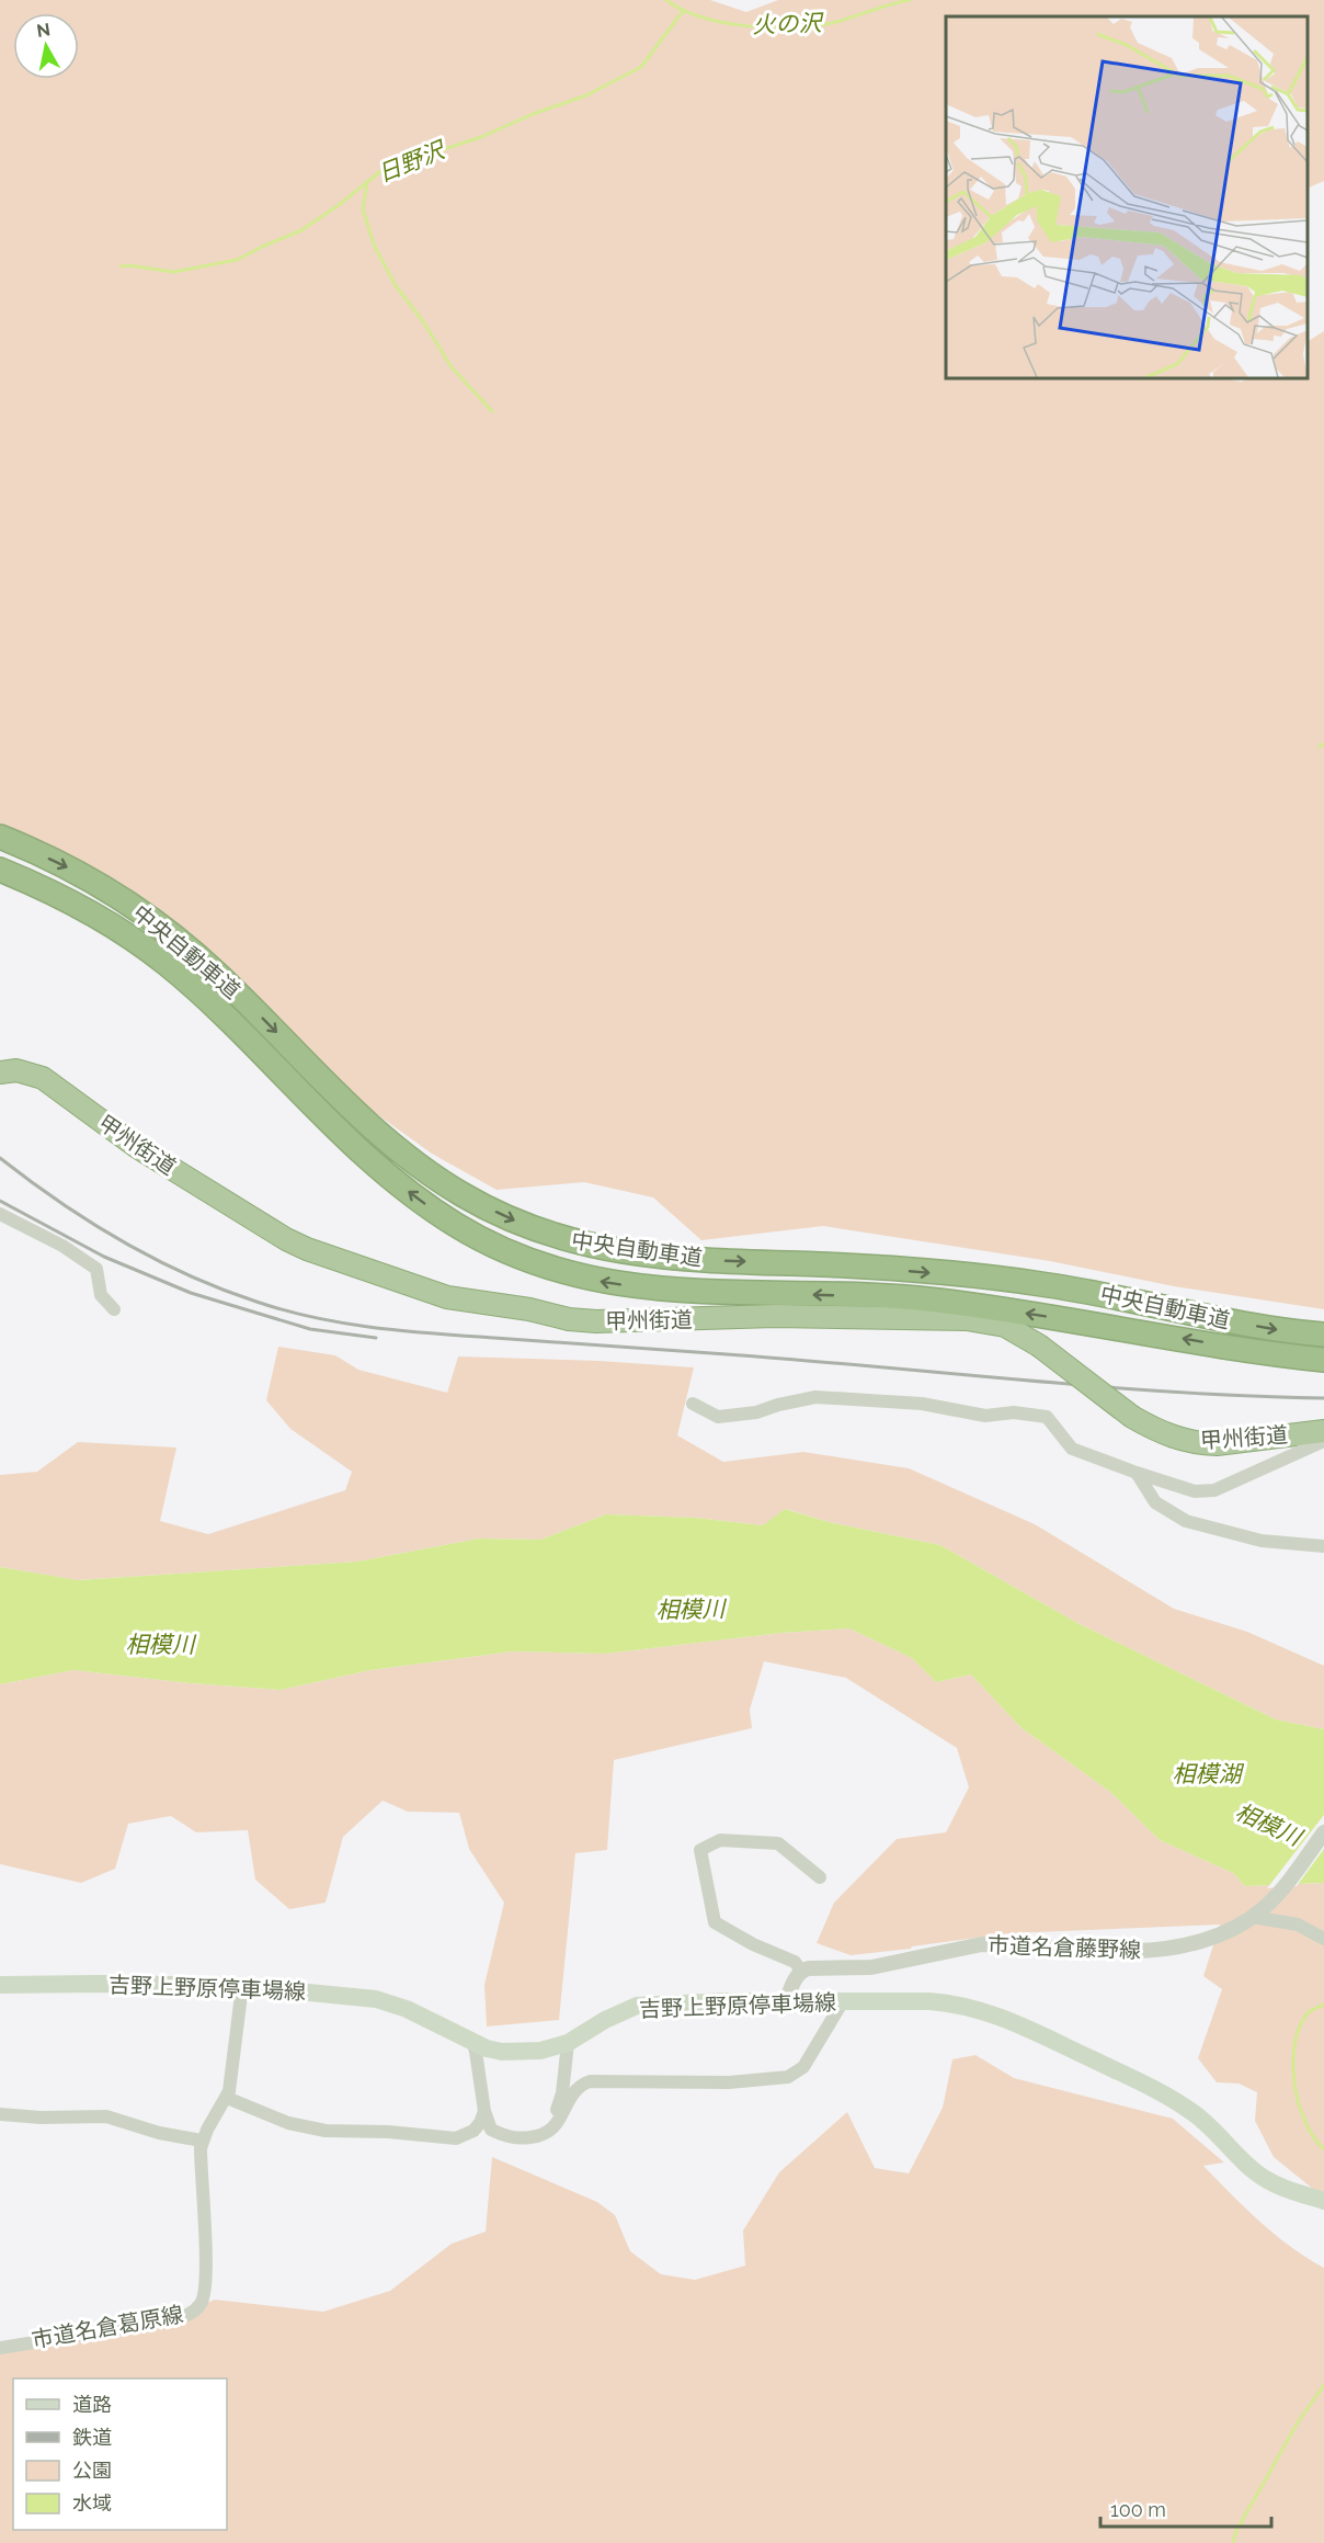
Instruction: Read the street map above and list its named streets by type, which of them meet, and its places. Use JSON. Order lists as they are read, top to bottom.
{
  "streets": {
    "highway": ["中央自動車道", "甲州街道"],
    "main road": ["吉野上野原停車場線"],
    "street": ["市道名倉藤野線", "市道名倉葛原線"]
  },
  "water": [
    "火の沢",
    "日野沢",
    "相模川",
    "相模湖"
  ],
  "legend": [
    "道路",
    "鉄道",
    "公園",
    "水域"
  ],
  "scale_bar": "100 m",
  "north": "top"
}
